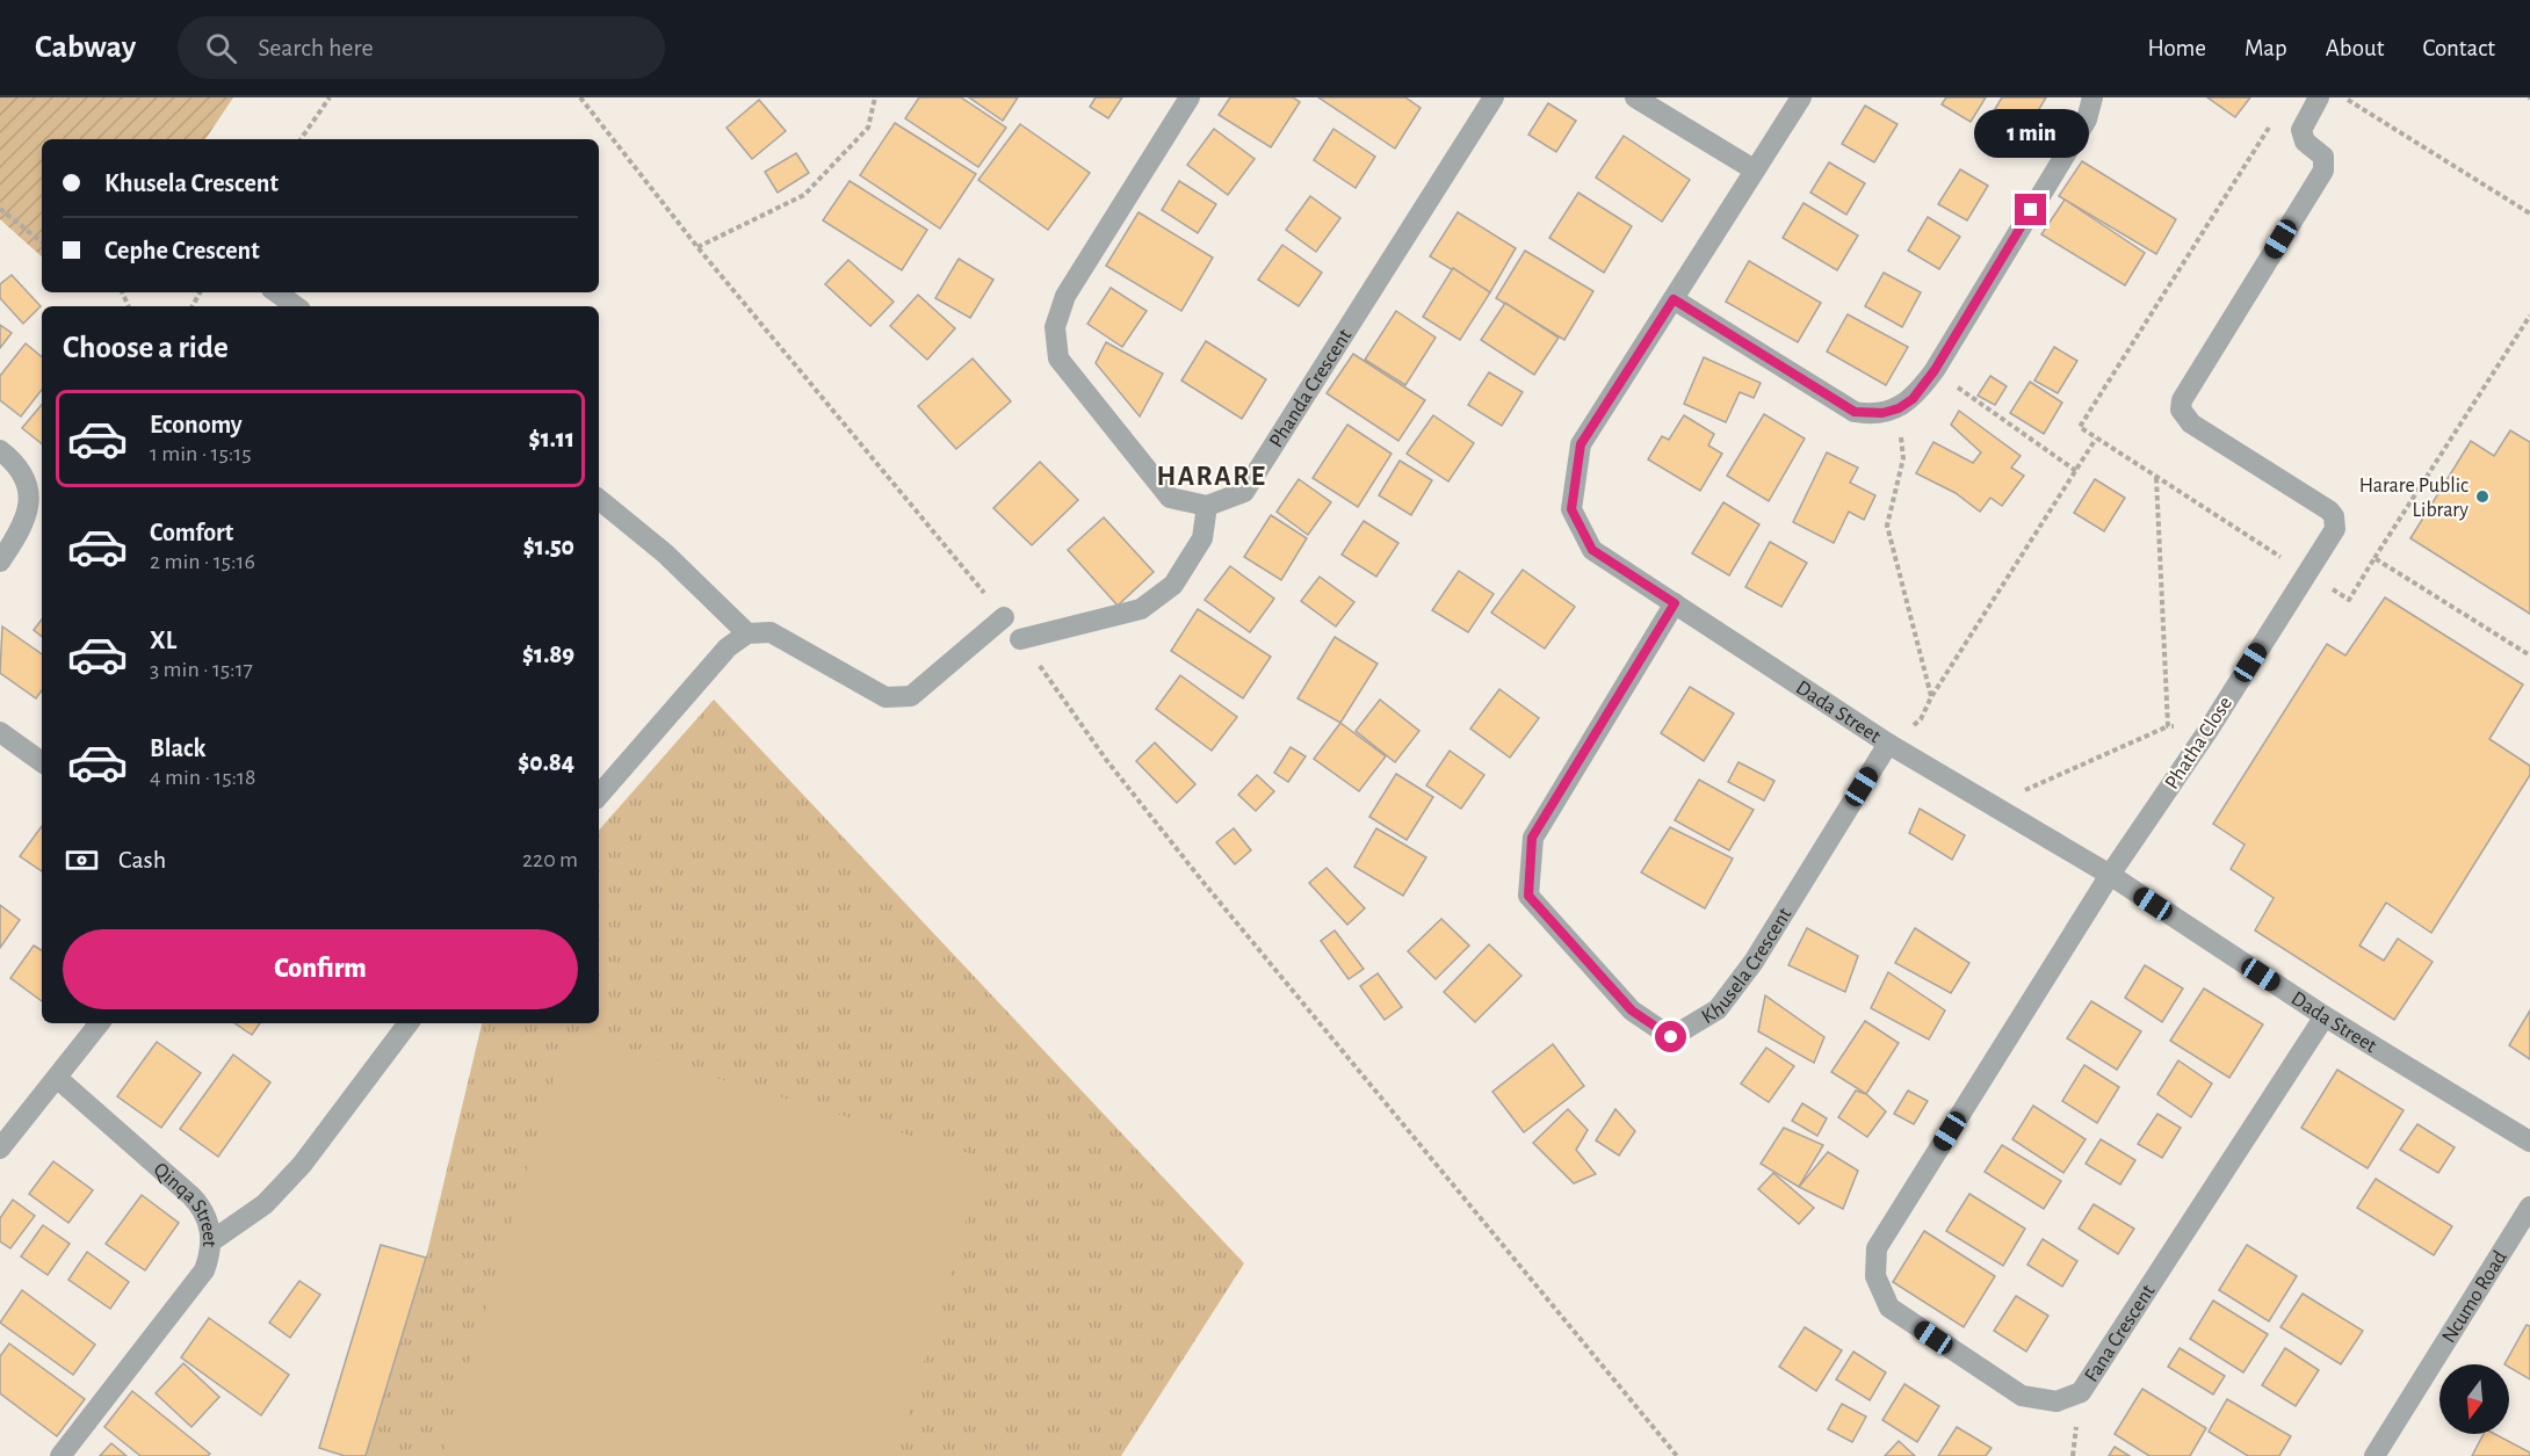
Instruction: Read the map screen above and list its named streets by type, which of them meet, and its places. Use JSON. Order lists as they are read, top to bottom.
{
  "streets": {
    "street": [
      "Phanda Crescent",
      "Dada Street",
      "Phatha Close",
      "Khusela Crescent",
      "Qinqa Street",
      "Ncumo Road",
      "Fana Crescent"
    ]
  },
  "crossings": [
    ["Dada Street", "Phatha Close"],
    ["Dada Street", "Khusela Crescent"],
    ["Dada Street", "Fana Crescent"],
    ["Phatha Close", "Fana Crescent"]
  ],
  "districts": ["HARARE"],
  "places": ["Harare Public Library"],
  "north": "bottom",
  "page": {
    "header": "Cabway",
    "search": "Search here",
    "nav": [
      "Home",
      "Map",
      "About",
      "Contact"
    ],
    "bubble": "1 min",
    "banner": ["Khusela Crescent", "Cephe Crescent"],
    "heading": "Choose a ride",
    "list": [
      {
        "name": "Economy",
        "note": "1 min · 15:15",
        "value": "$1.11"
      },
      {
        "name": "Comfort",
        "note": "2 min · 15:16",
        "value": "$1.50"
      },
      {
        "name": "XL",
        "note": "3 min · 15:17",
        "value": "$1.89"
      },
      {
        "name": "Black",
        "note": "4 min · 15:18",
        "value": "$0.84"
      }
    ],
    "pay": ["Cash", "220 m"],
    "buttons": "Confirm"
  }
}
